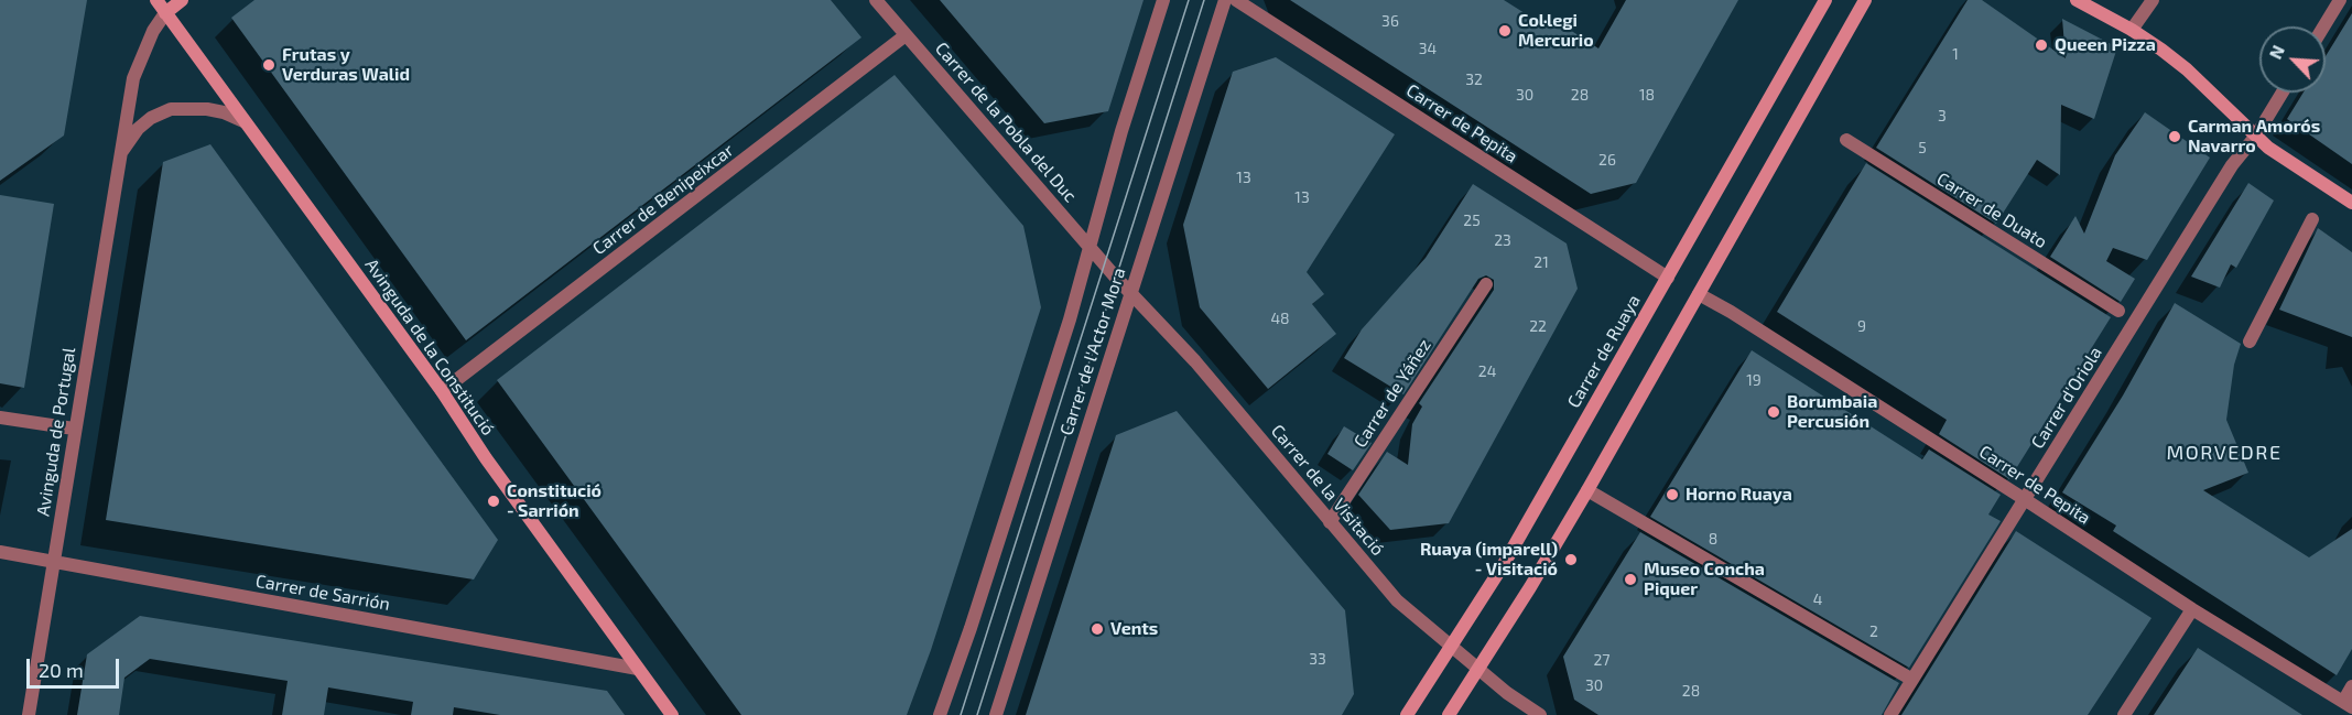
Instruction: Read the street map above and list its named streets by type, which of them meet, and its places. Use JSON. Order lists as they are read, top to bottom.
{
  "streets": {
    "street": [
      "Carrer de la Pobla del Duc",
      "Carrer de Pepita",
      "Carrer de Benipeixcar",
      "Carrer de Duato",
      "Avinguda de la Constitució",
      "Carrer de l'Actor Mora",
      "Carrer de Ruaya",
      "Carrer de Yáñez",
      "Carrer d'Oriola",
      "Avinguda de Portugal",
      "Carrer de la Visitació",
      "Carrer de Sarrión"
    ]
  },
  "crossings": [
    ["Carrer de la Pobla del Duc", "Carrer de Benipeixcar"],
    ["Carrer de la Pobla del Duc", "Carrer de l'Actor Mora"],
    ["Carrer de la Pobla del Duc", "Carrer de la Visitació"],
    ["Carrer de Pepita", "Carrer de Ruaya"],
    ["Carrer de Pepita", "Carrer d'Oriola"],
    ["Carrer de Benipeixcar", "Avinguda de la Constitució"],
    ["Avinguda de la Constitució", "Avinguda de Portugal"],
    ["Avinguda de la Constitució", "Carrer de Sarrión"],
    ["Carrer de l'Actor Mora", "Carrer de la Visitació"],
    ["Carrer de Ruaya", "Carrer de la Visitació"],
    ["Carrer de Yáñez", "Carrer de la Visitació"],
    ["Avinguda de Portugal", "Carrer de Sarrión"]
  ],
  "districts": ["MORVEDRE"],
  "places": [
    "Col·legi Mercurio",
    "Queen Pizza",
    "Frutas y Verduras Walid",
    "Carman Amorós Navarro",
    "Borumbaia Percusión",
    "Horno Ruaya",
    "Constitució - Sarrión",
    "Ruaya (imparell) - Visitació",
    "Museo Concha Piquer",
    "Vents"
  ],
  "house_numbers": [
    "36",
    "34",
    "1",
    "32",
    "30",
    "28",
    "18",
    "3",
    "5",
    "26",
    "13",
    "13",
    "25",
    "23",
    "21",
    "48",
    "22",
    "9",
    "24",
    "19",
    "8",
    "4",
    "2",
    "33",
    "27",
    "30",
    "28"
  ],
  "scale_bar": "20 m",
  "north": "top left"
}
